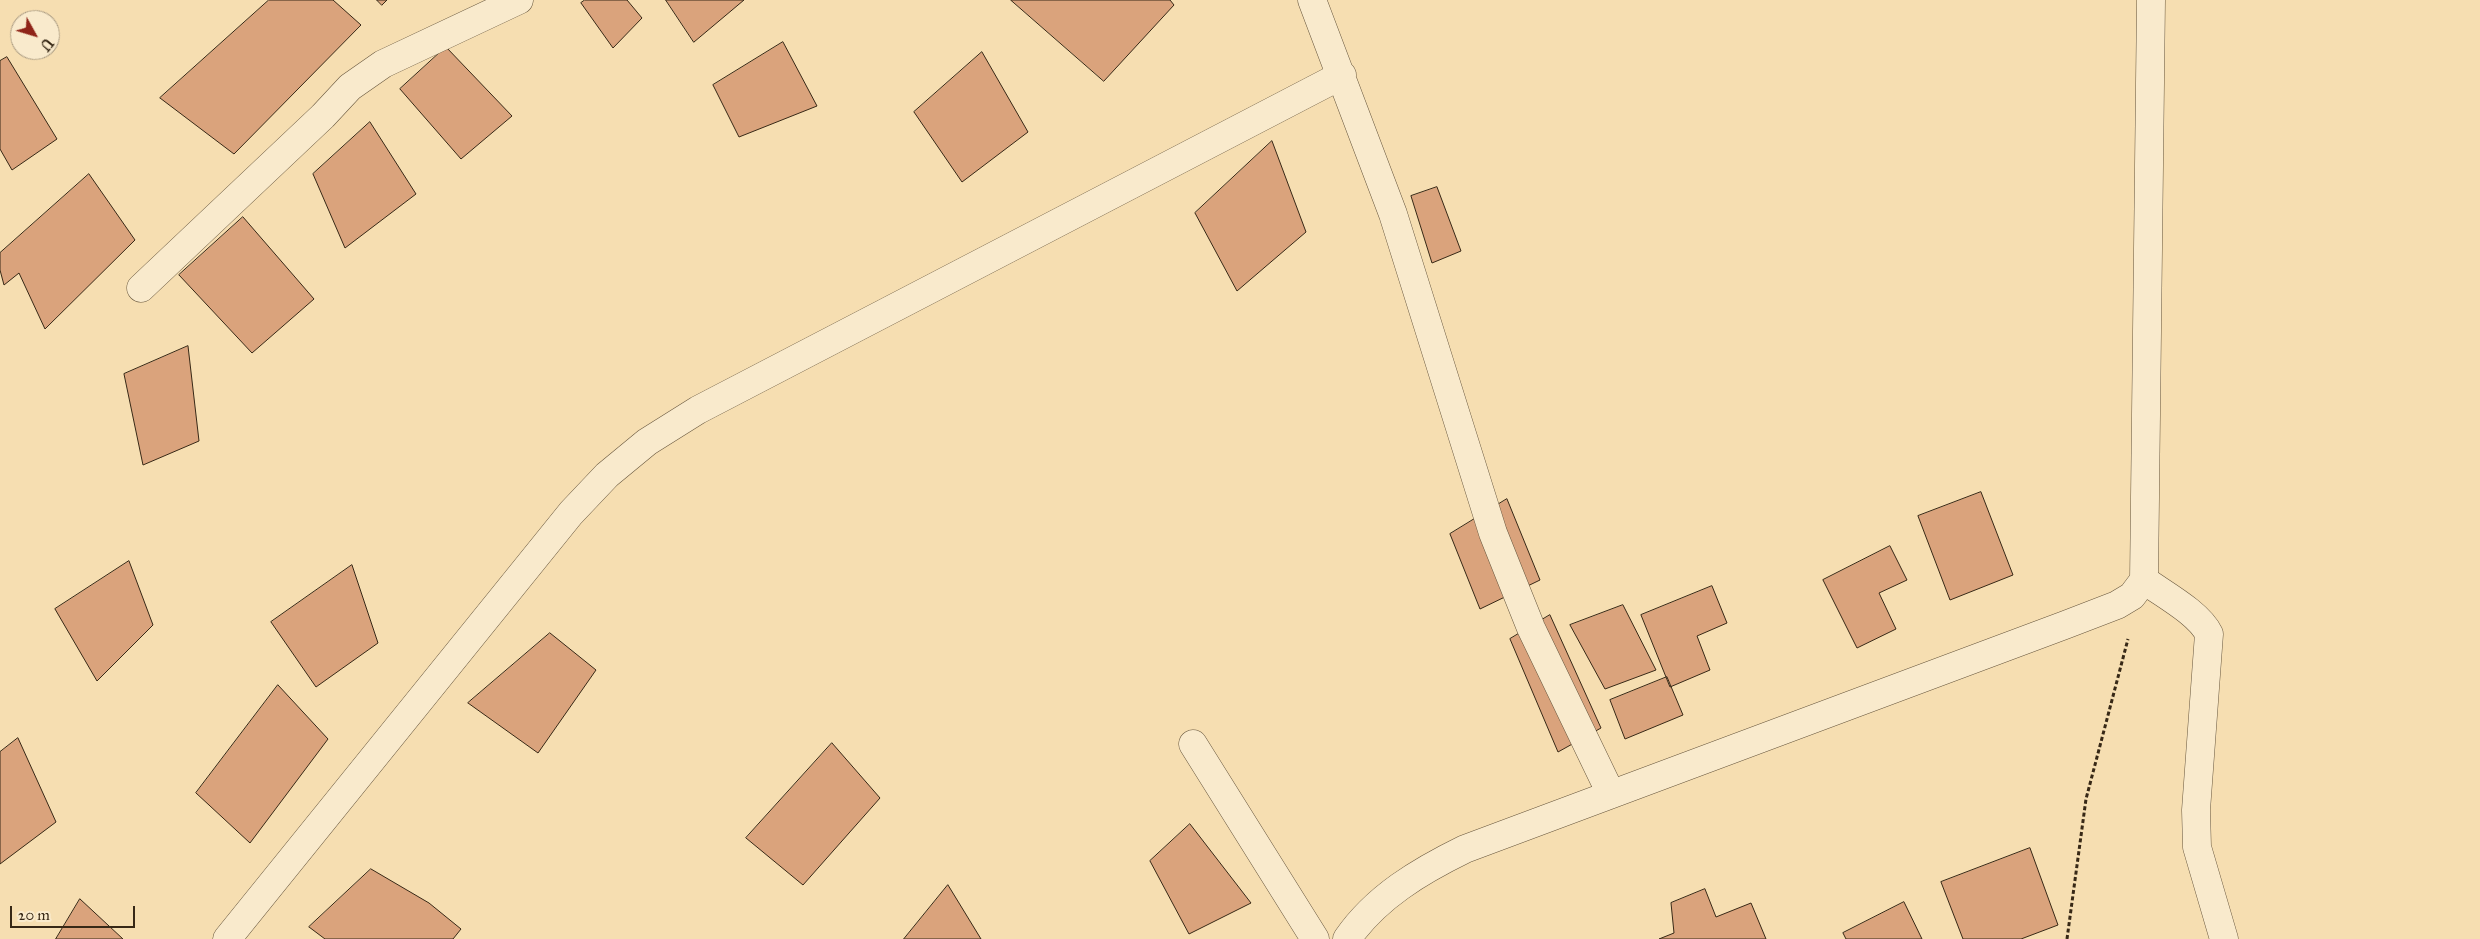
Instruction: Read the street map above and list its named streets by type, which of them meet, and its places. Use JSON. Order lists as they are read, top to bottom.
{
  "scale_bar": "20 m",
  "north": "bottom right"
}
